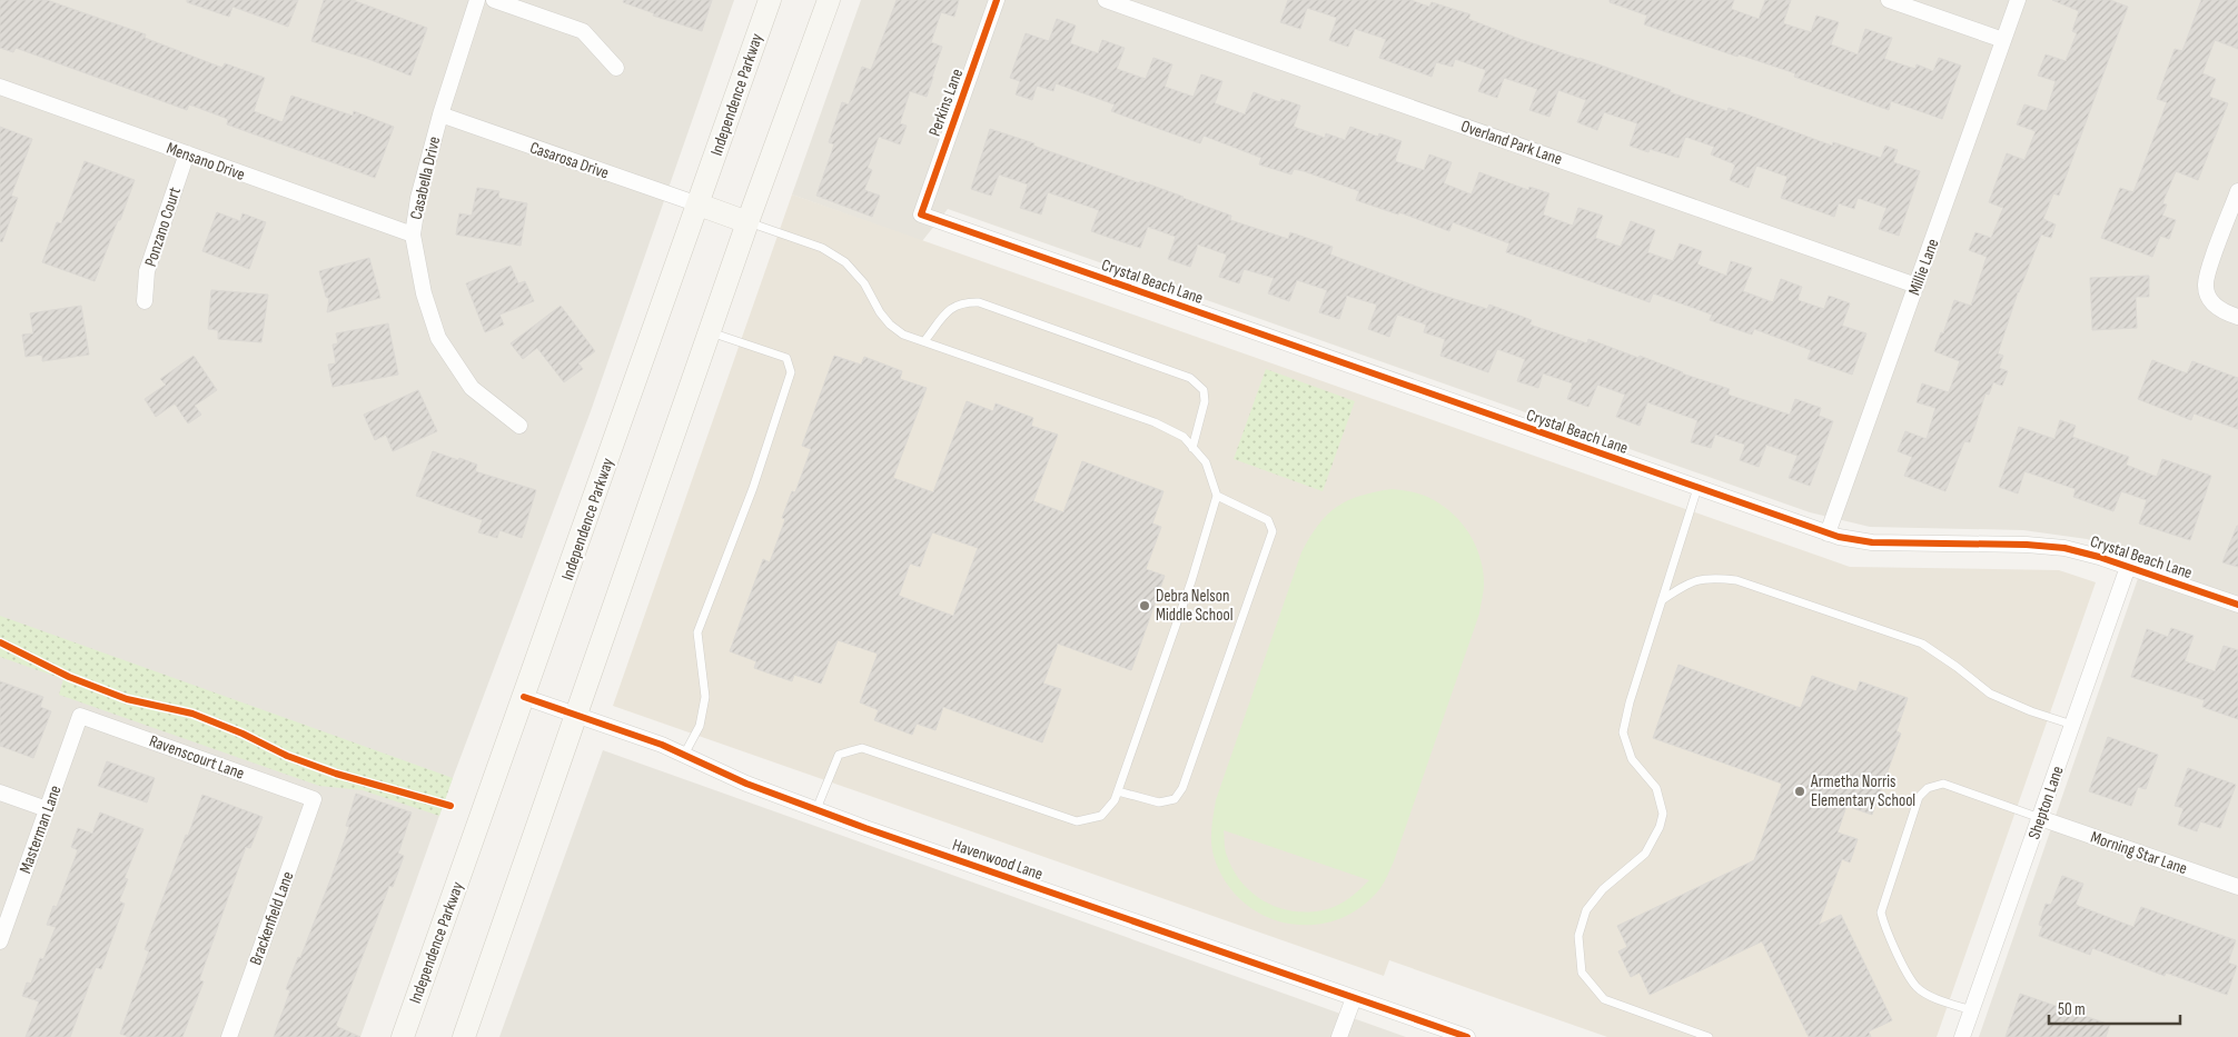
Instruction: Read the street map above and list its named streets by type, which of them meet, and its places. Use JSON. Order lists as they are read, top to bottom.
{
  "streets": {
    "main road": ["Independence Parkway"],
    "street": [
      "Perkins Lane",
      "Overland Park Lane",
      "Casarosa Drive",
      "Mensano Drive",
      "Casabella Drive",
      "Ponzano Court",
      "Millie Lane",
      "Crystal Beach Lane",
      "Ravenscourt Lane",
      "Shepton Lane",
      "Masterman Lane",
      "Morning Star Lane",
      "Havenwood Lane",
      "Brackenfield Lane"
    ]
  },
  "crossings": [
    ["Independence Parkway", "Casarosa Drive"],
    ["Independence Parkway", "Havenwood Lane"],
    ["Perkins Lane", "Crystal Beach Lane"],
    ["Overland Park Lane", "Millie Lane"],
    ["Casarosa Drive", "Casabella Drive"],
    ["Mensano Drive", "Casabella Drive"],
    ["Mensano Drive", "Ponzano Court"],
    ["Millie Lane", "Crystal Beach Lane"],
    ["Crystal Beach Lane", "Shepton Lane"],
    ["Ravenscourt Lane", "Masterman Lane"],
    ["Ravenscourt Lane", "Brackenfield Lane"],
    ["Shepton Lane", "Morning Star Lane"]
  ],
  "places": ["Debra Nelson Middle School", "Armetha Norris Elementary School"],
  "scale_bar": "50 m"
}
